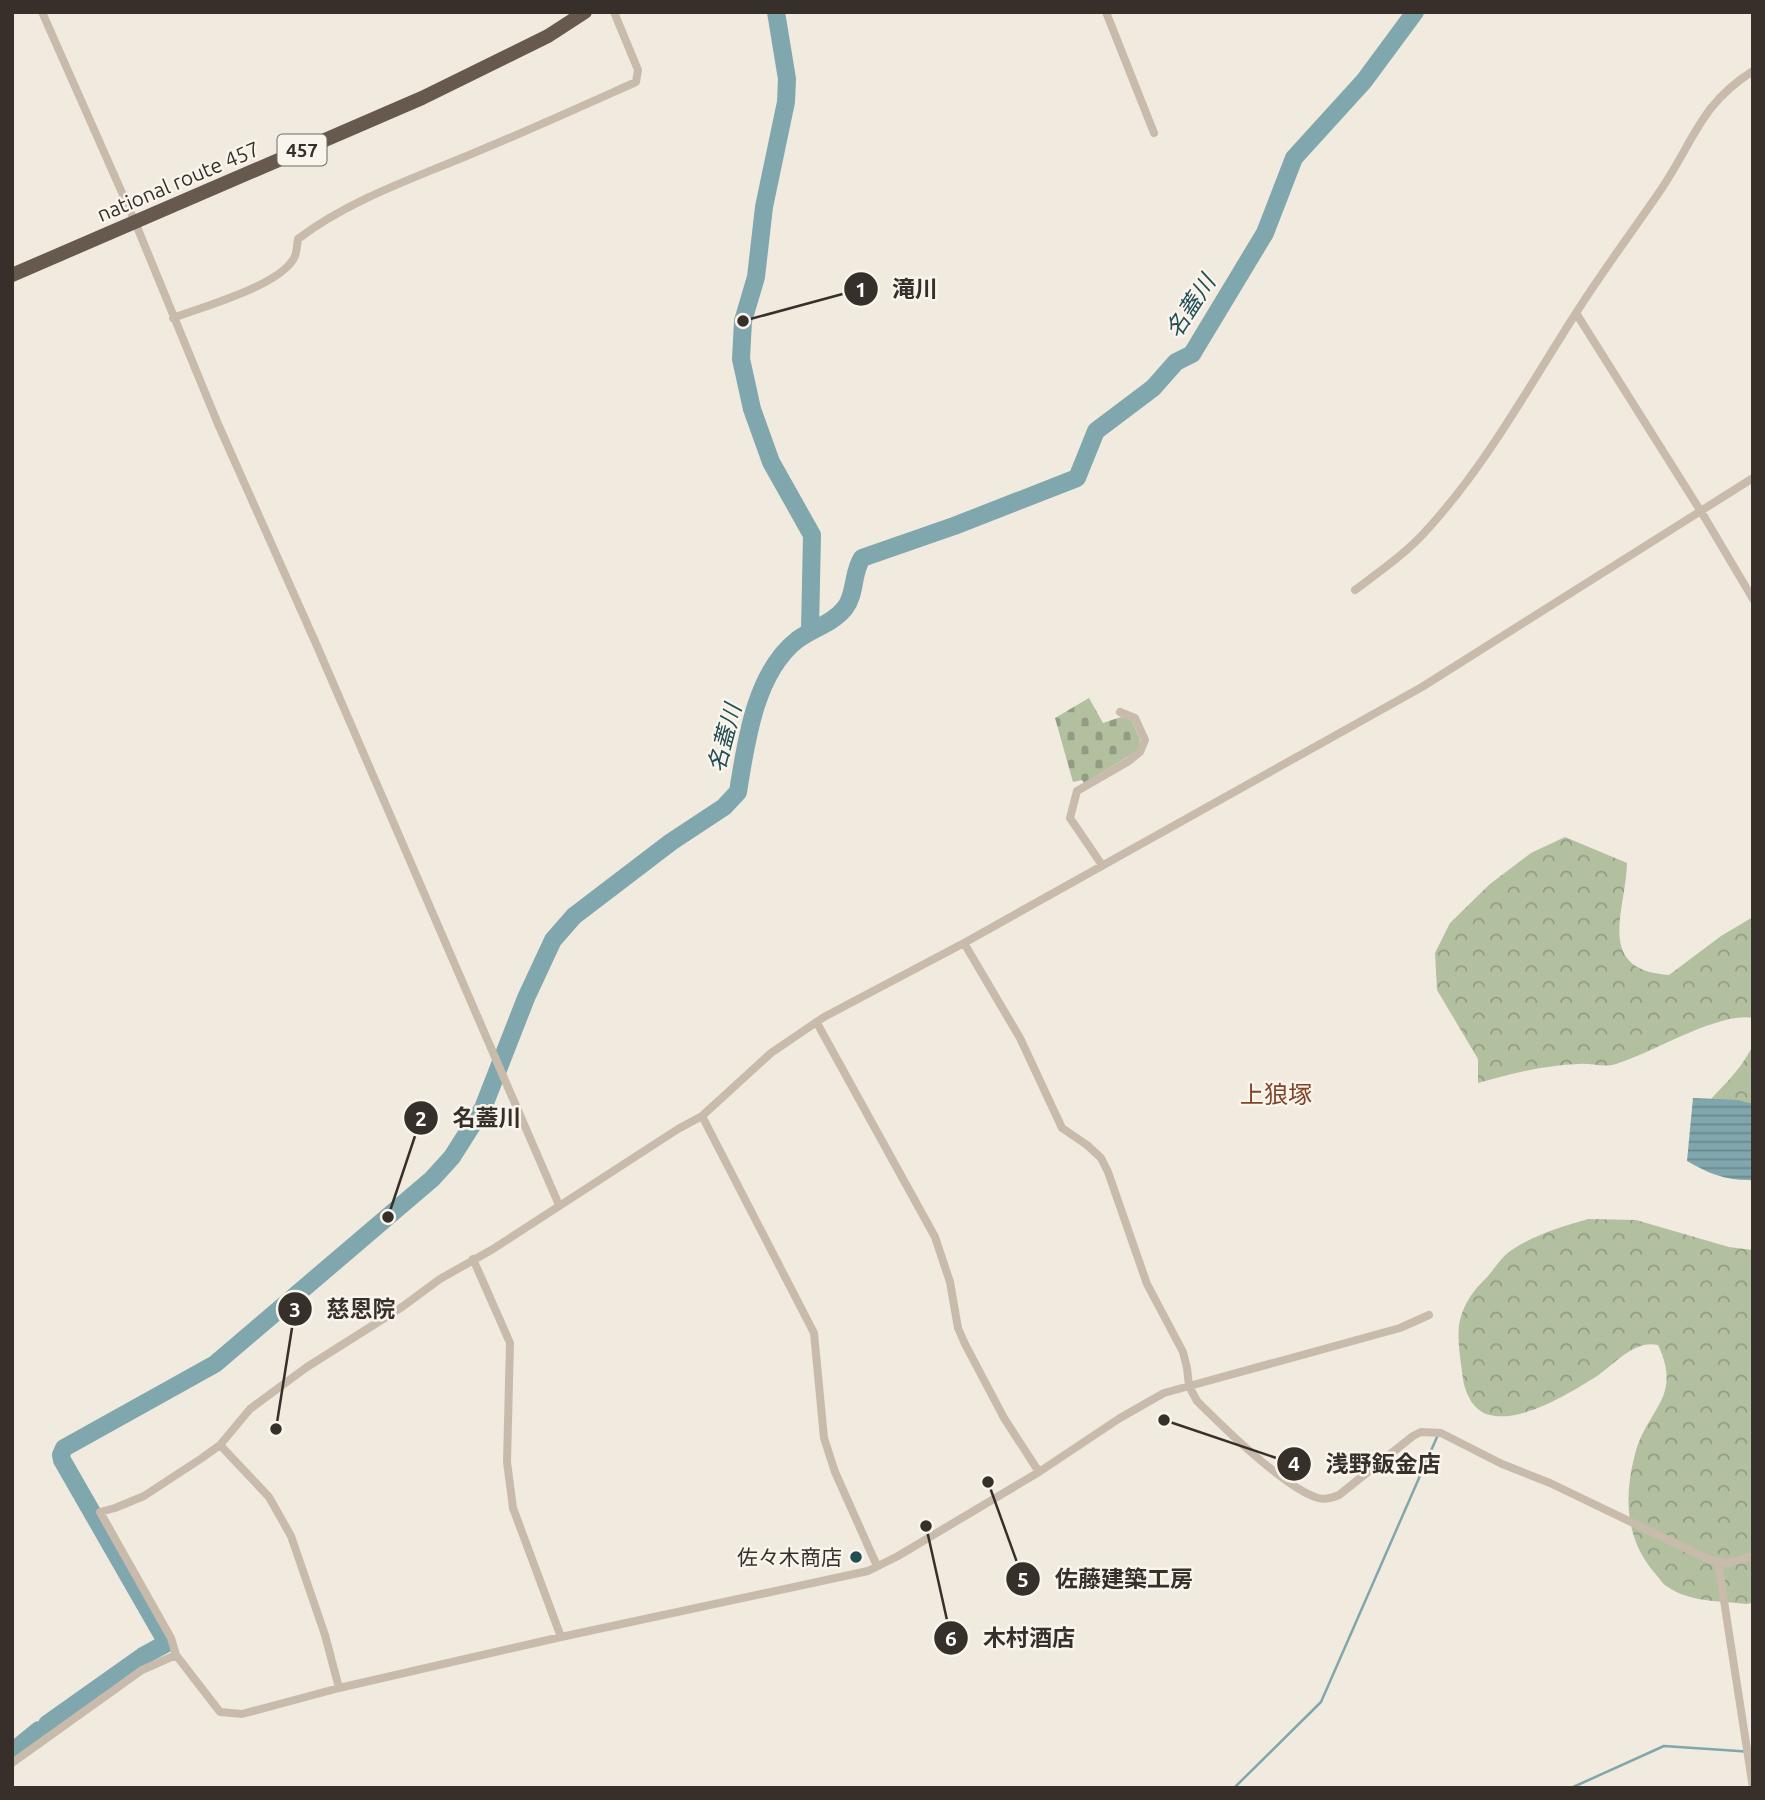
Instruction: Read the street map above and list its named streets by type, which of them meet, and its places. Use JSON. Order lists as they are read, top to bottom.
{
  "streets": {
    "highway": ["457", "national route 457"]
  },
  "districts": ["上狼塚"],
  "water": ["名蓋川"],
  "places": [
    "滝川",
    "名蓋川",
    "浅野鈑金店",
    "慈恩院",
    "佐藤建築工房",
    "木村酒店",
    "佐々木商店"
  ]
}
